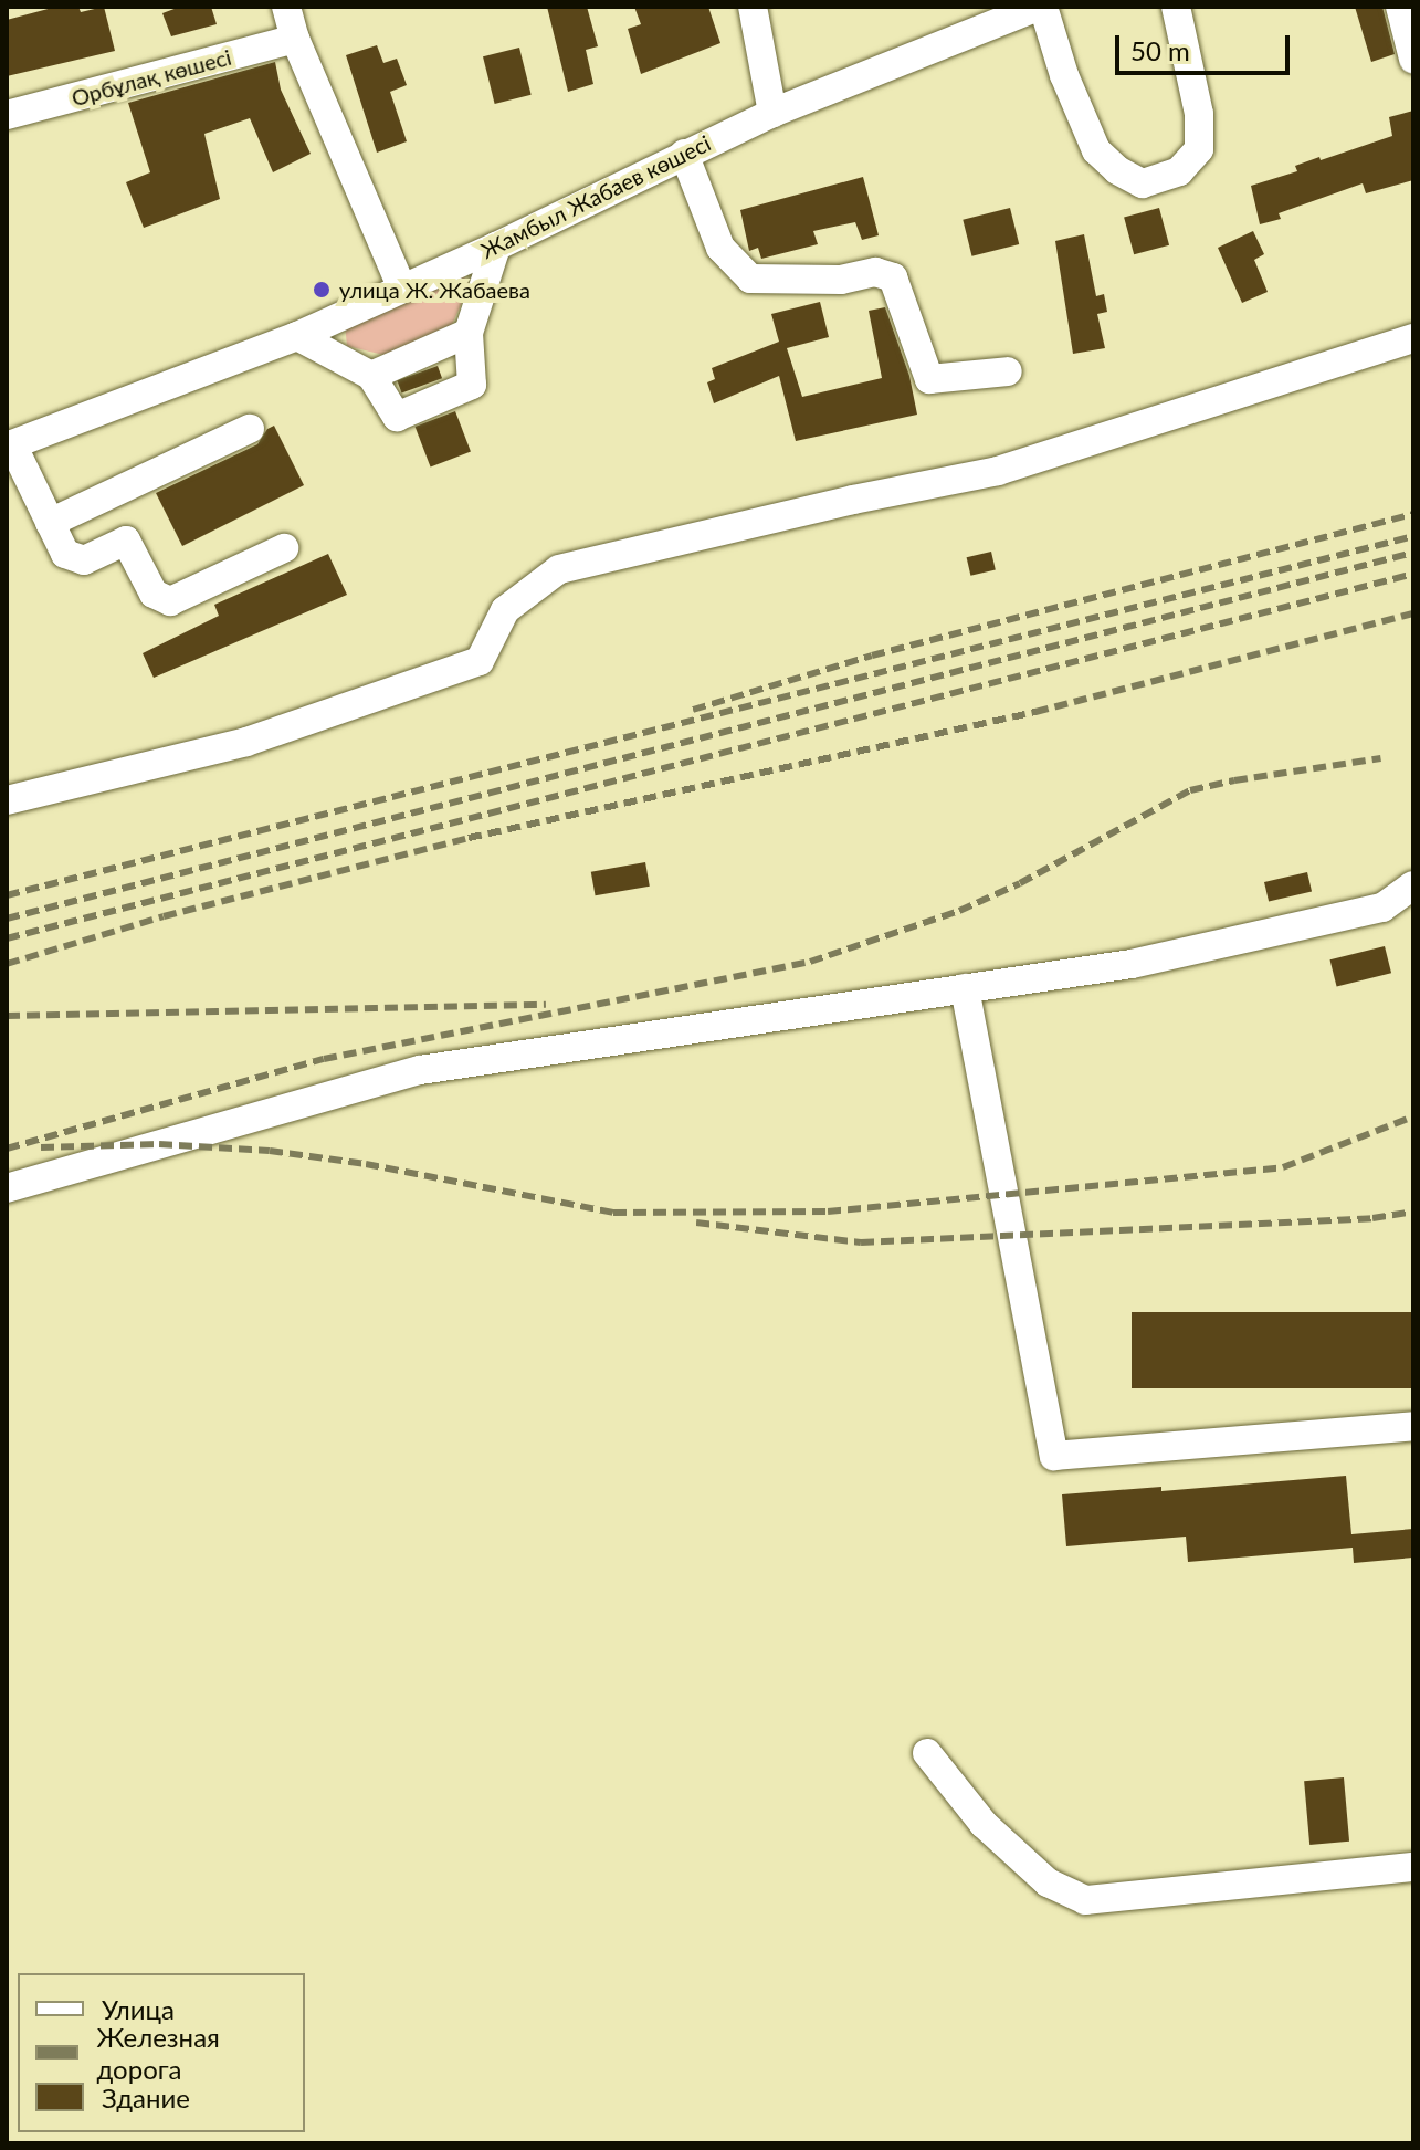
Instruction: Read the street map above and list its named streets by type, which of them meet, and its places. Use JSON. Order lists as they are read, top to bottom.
{
  "streets": {
    "street": ["Орбұлақ көшесі", "Жамбыл Жабаев көшесі"]
  },
  "places": ["улица Ж. Жабаева"],
  "legend": ["Улица", "Железная дорога", "Здание"],
  "scale_bar": "50 m"
}
